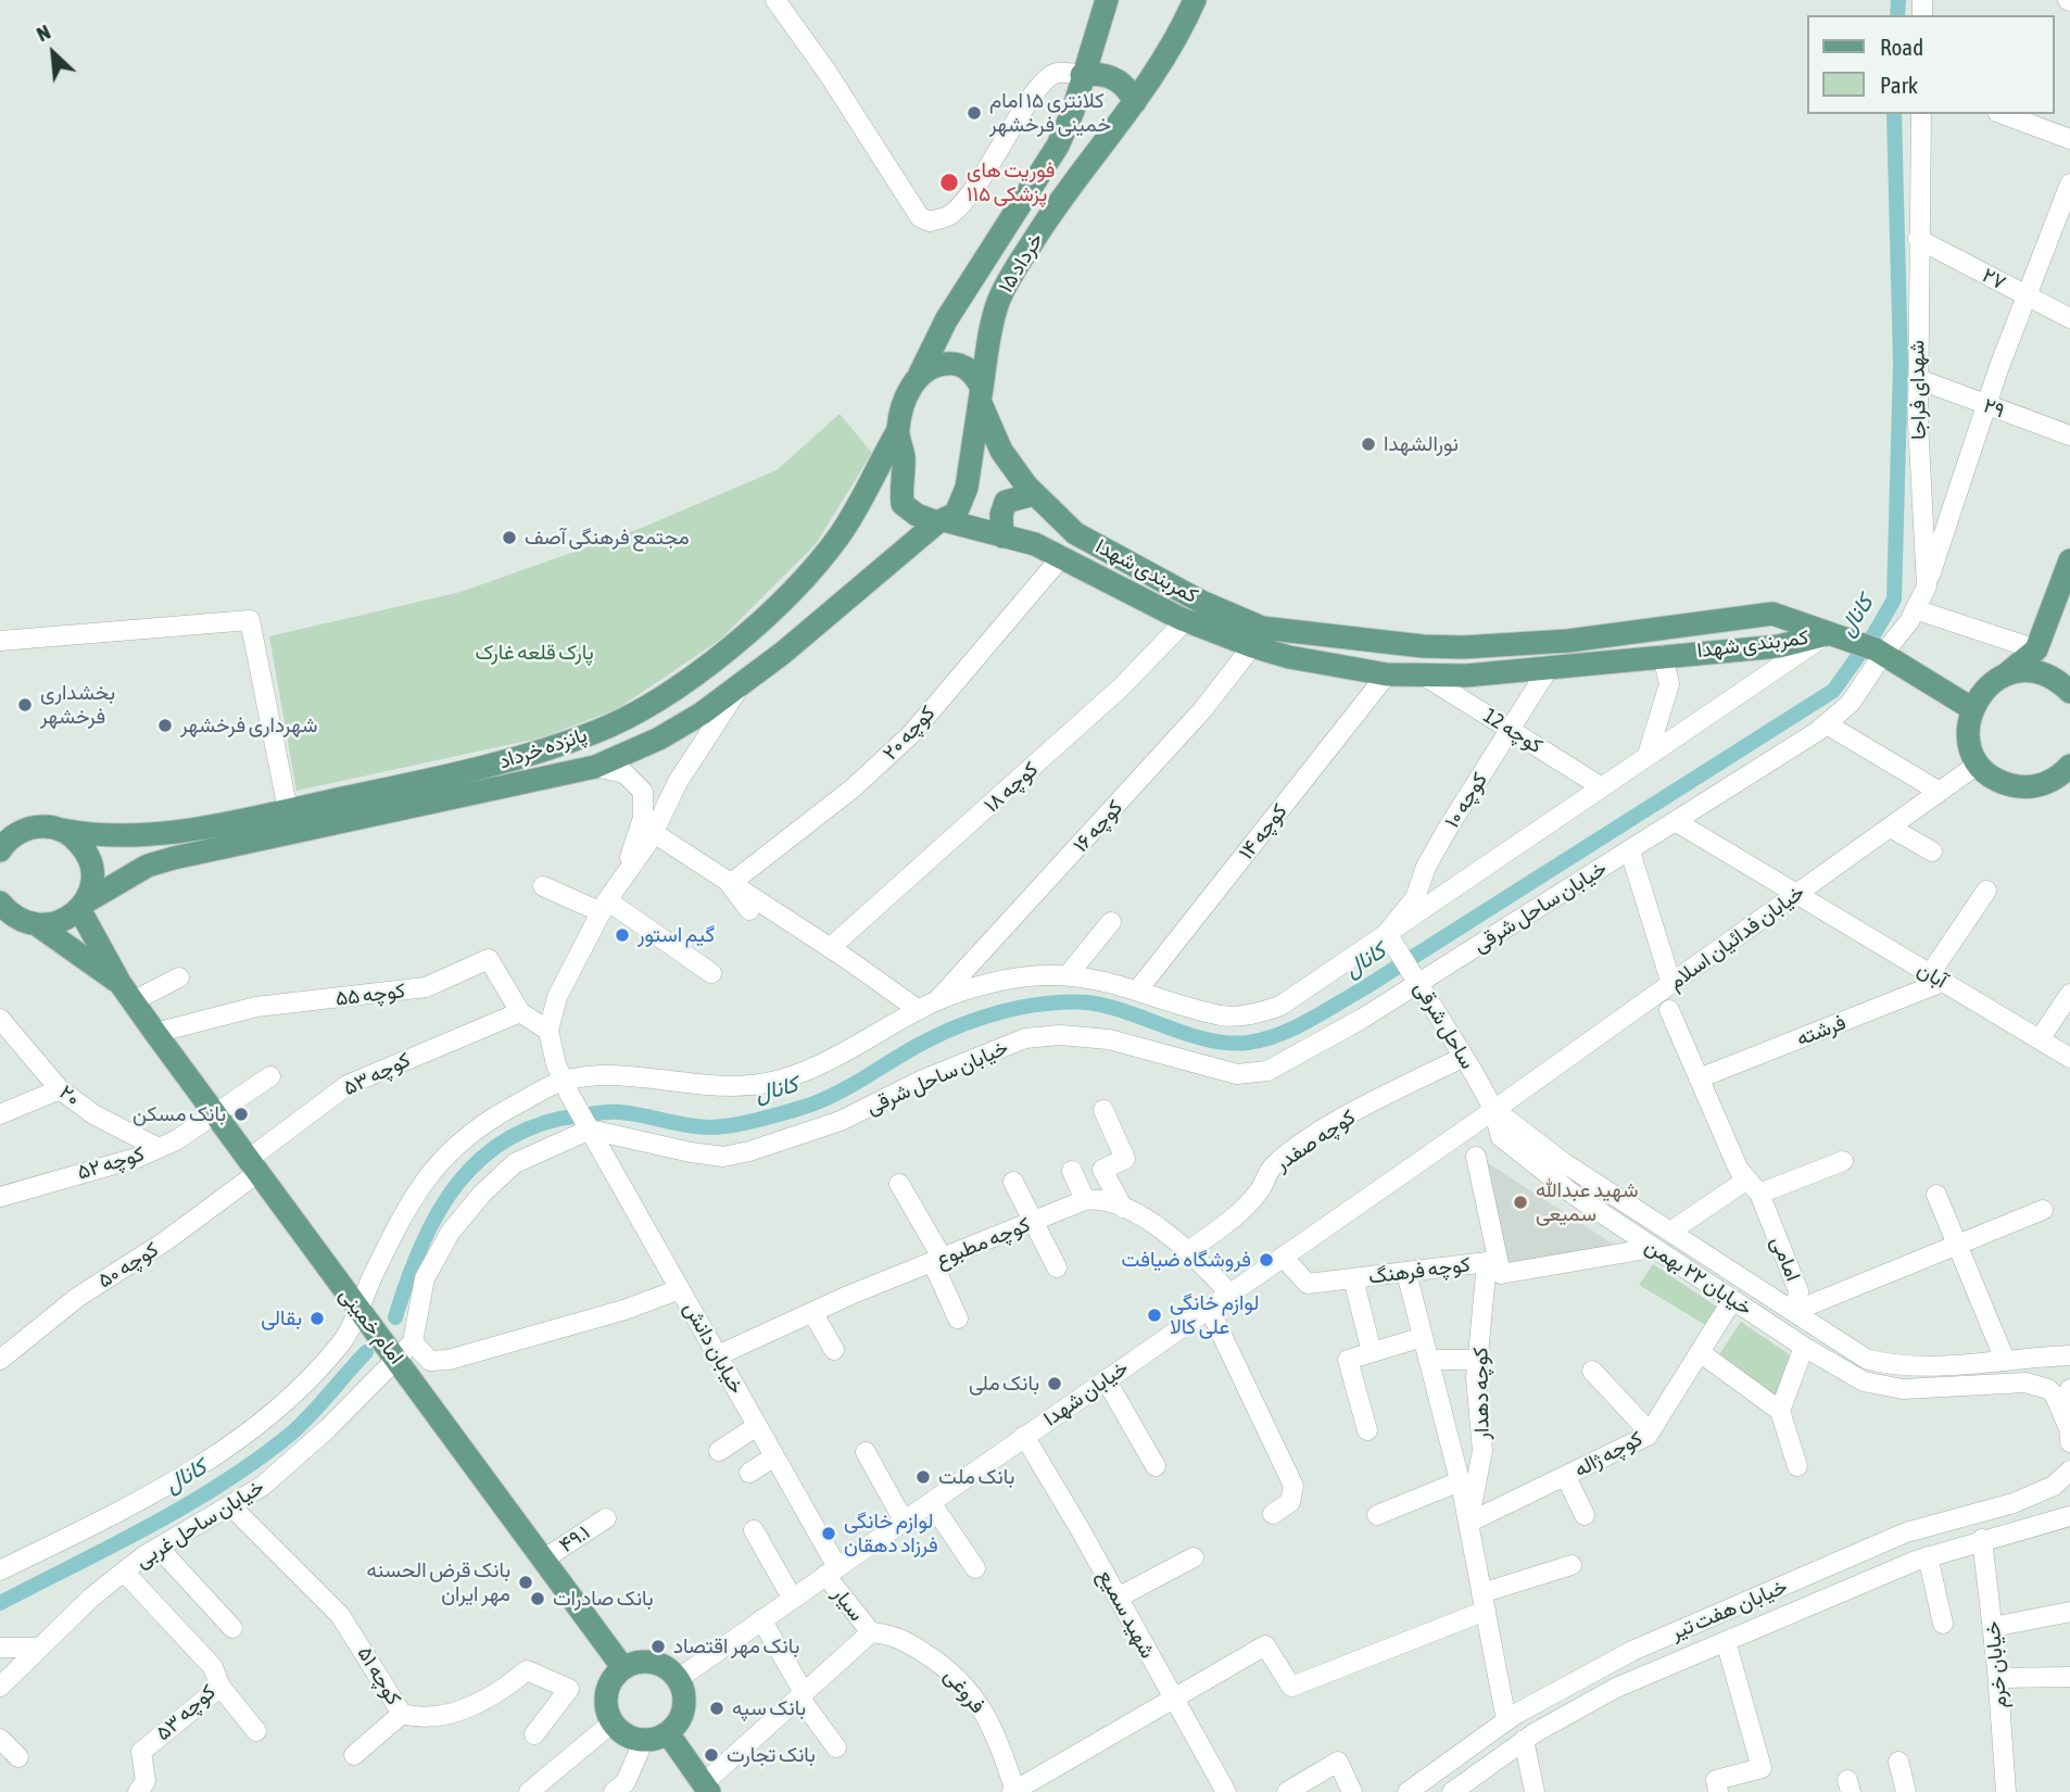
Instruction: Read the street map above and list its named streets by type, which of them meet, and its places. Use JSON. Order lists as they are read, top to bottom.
{
  "streets": {
    "main road": [
      "۱۵ خرداد",
      "کمربندی شهدا",
      "پانزده خرداد",
      "امام خمینی"
    ],
    "street": [
      "۲۷",
      "شهدای فراجا",
      "۲۹",
      "کوچه 12",
      "کوچه ۲۰",
      "کوچه ۱۸",
      "کوچه ۱۰",
      "کوچه ۱۶",
      "کوچه ۱۴",
      "خیابان ساحل شرقی",
      "خیابان فدائیان اسلام",
      "آبان",
      "کوچه ۵۵",
      "ساحل شرقی",
      "فرشته",
      "کوچه ۵۳",
      "۲۰",
      "کوچه صفدر",
      "کوچه ۵۲",
      "کوچه مطبوع",
      "امامی",
      "کوچه ۵۰",
      "کوچه فرهنگ",
      "خیابان ۲۲ بهمن",
      "خیابان دانش",
      "خیابان شهدا",
      "کوچه دهدار",
      "کوچه ژاله",
      "خیابان ساحل غربی",
      "۴۹.۱",
      "سیار",
      "خیابان هفت تیر",
      "شهید سمیع",
      "خیابان خرم",
      "کوچه ۵۱",
      "فروغی"
    ]
  },
  "crossings": [
    ["۱۵ خرداد", "کمربندی شهدا"],
    ["۱۵ خرداد", "پانزده خرداد"],
    ["۲۷", "شهدای فراجا"],
    ["شهدای فراجا", "۲۹"],
    ["کمربندی شهدا", "کوچه 12"],
    ["کمربندی شهدا", "کوچه ۲۰"],
    ["کمربندی شهدا", "پانزده خرداد"],
    ["کمربندی شهدا", "کوچه ۱۸"],
    ["کمربندی شهدا", "کوچه ۱۰"],
    ["کمربندی شهدا", "کوچه ۱۶"],
    ["کمربندی شهدا", "کوچه ۱۴"],
    ["کوچه 12", "کوچه ۱۰"],
    ["پانزده خرداد", "امام خمینی"],
    ["کوچه ۱۰", "ساحل شرقی"],
    ["خیابان ساحل شرقی", "آبان"],
    ["خیابان ساحل شرقی", "ساحل شرقی"],
    ["خیابان ساحل شرقی", "خیابان دانش"],
    ["خیابان فدائیان اسلام", "آبان"],
    ["خیابان فدائیان اسلام", "ساحل شرقی"],
    ["خیابان فدائیان اسلام", "خیابان ۲۲ بهمن"],
    ["خیابان فدائیان اسلام", "خیابان شهدا"],
    ["آبان", "فرشته"],
    ["کوچه ۵۵", "کوچه ۵۳"],
    ["کوچه ۵۵", "امام خمینی"],
    ["کوچه ۵۵", "خیابان دانش"],
    ["ساحل شرقی", "کوچه صفدر"],
    ["ساحل شرقی", "خیابان ۲۲ بهمن"],
    ["ساحل شرقی", "خیابان شهدا"],
    ["فرشته", "امامی"],
    ["کوچه ۵۳", "کوچه ۵۰"],
    ["کوچه ۵۳", "امام خمینی"],
    ["کوچه ۵۳", "خیابان ساحل غربی"],
    ["۲۰", "کوچه ۵۲"],
    ["کوچه ۵۲", "امام خمینی"],
    ["کوچه مطبوع", "خیابان دانش"],
    ["امامی", "خیابان ۲۲ بهمن"],
    ["کوچه ۵۰", "امام خمینی"],
    ["کوچه فرهنگ", "خیابان ۲۲ بهمن"],
    ["کوچه فرهنگ", "خیابان شهدا"],
    ["کوچه فرهنگ", "کوچه دهدار"],
    ["خیابان ۲۲ بهمن", "خیابان شهدا"],
    ["خیابان ۲۲ بهمن", "کوچه ژاله"],
    ["امام خمینی", "خیابان شهدا"],
    ["امام خمینی", "خیابان ساحل غربی"],
    ["امام خمینی", "۴۹.۱"],
    ["خیابان دانش", "خیابان شهدا"],
    ["خیابان دانش", "سیار"],
    ["خیابان شهدا", "سیار"],
    ["خیابان شهدا", "شهید سمیع"],
    ["کوچه دهدار", "کوچه ژاله"],
    ["کوچه دهدار", "خیابان هفت تیر"],
    ["خیابان ساحل غربی", "کوچه ۵۱"],
    ["سیار", "فروغی"],
    ["خیابان هفت تیر", "خیابان خرم"]
  ],
  "water": ["کانال"],
  "parks": ["پارک قلعه غارک"],
  "places": [
    "کلانتری ۱۵ امام خمینی فرخشهر",
    "فوریت های پزشکی ۱۱۵",
    "نورالشهدا",
    "مجتمع فرهنگی آصف",
    "بخشداری فرخشهر",
    "شهرداری فرخشهر",
    "گیم استور",
    "بانک مسکن",
    "شهید عبدالله سمیعی",
    "فروشگاه ضیافت",
    "لوازم خانگی علی کالا",
    "بقالی",
    "بانک ملی",
    "بانک ملت",
    "لوازم خانگی فرزاد دهقان",
    "بانک قرض الحسنه مهر ایران",
    "بانک صادرات",
    "بانک مهر اقتصاد",
    "بانک سپه",
    "بانک تجارت"
  ],
  "legend": ["Road", "Park"],
  "north": "top left"
}
